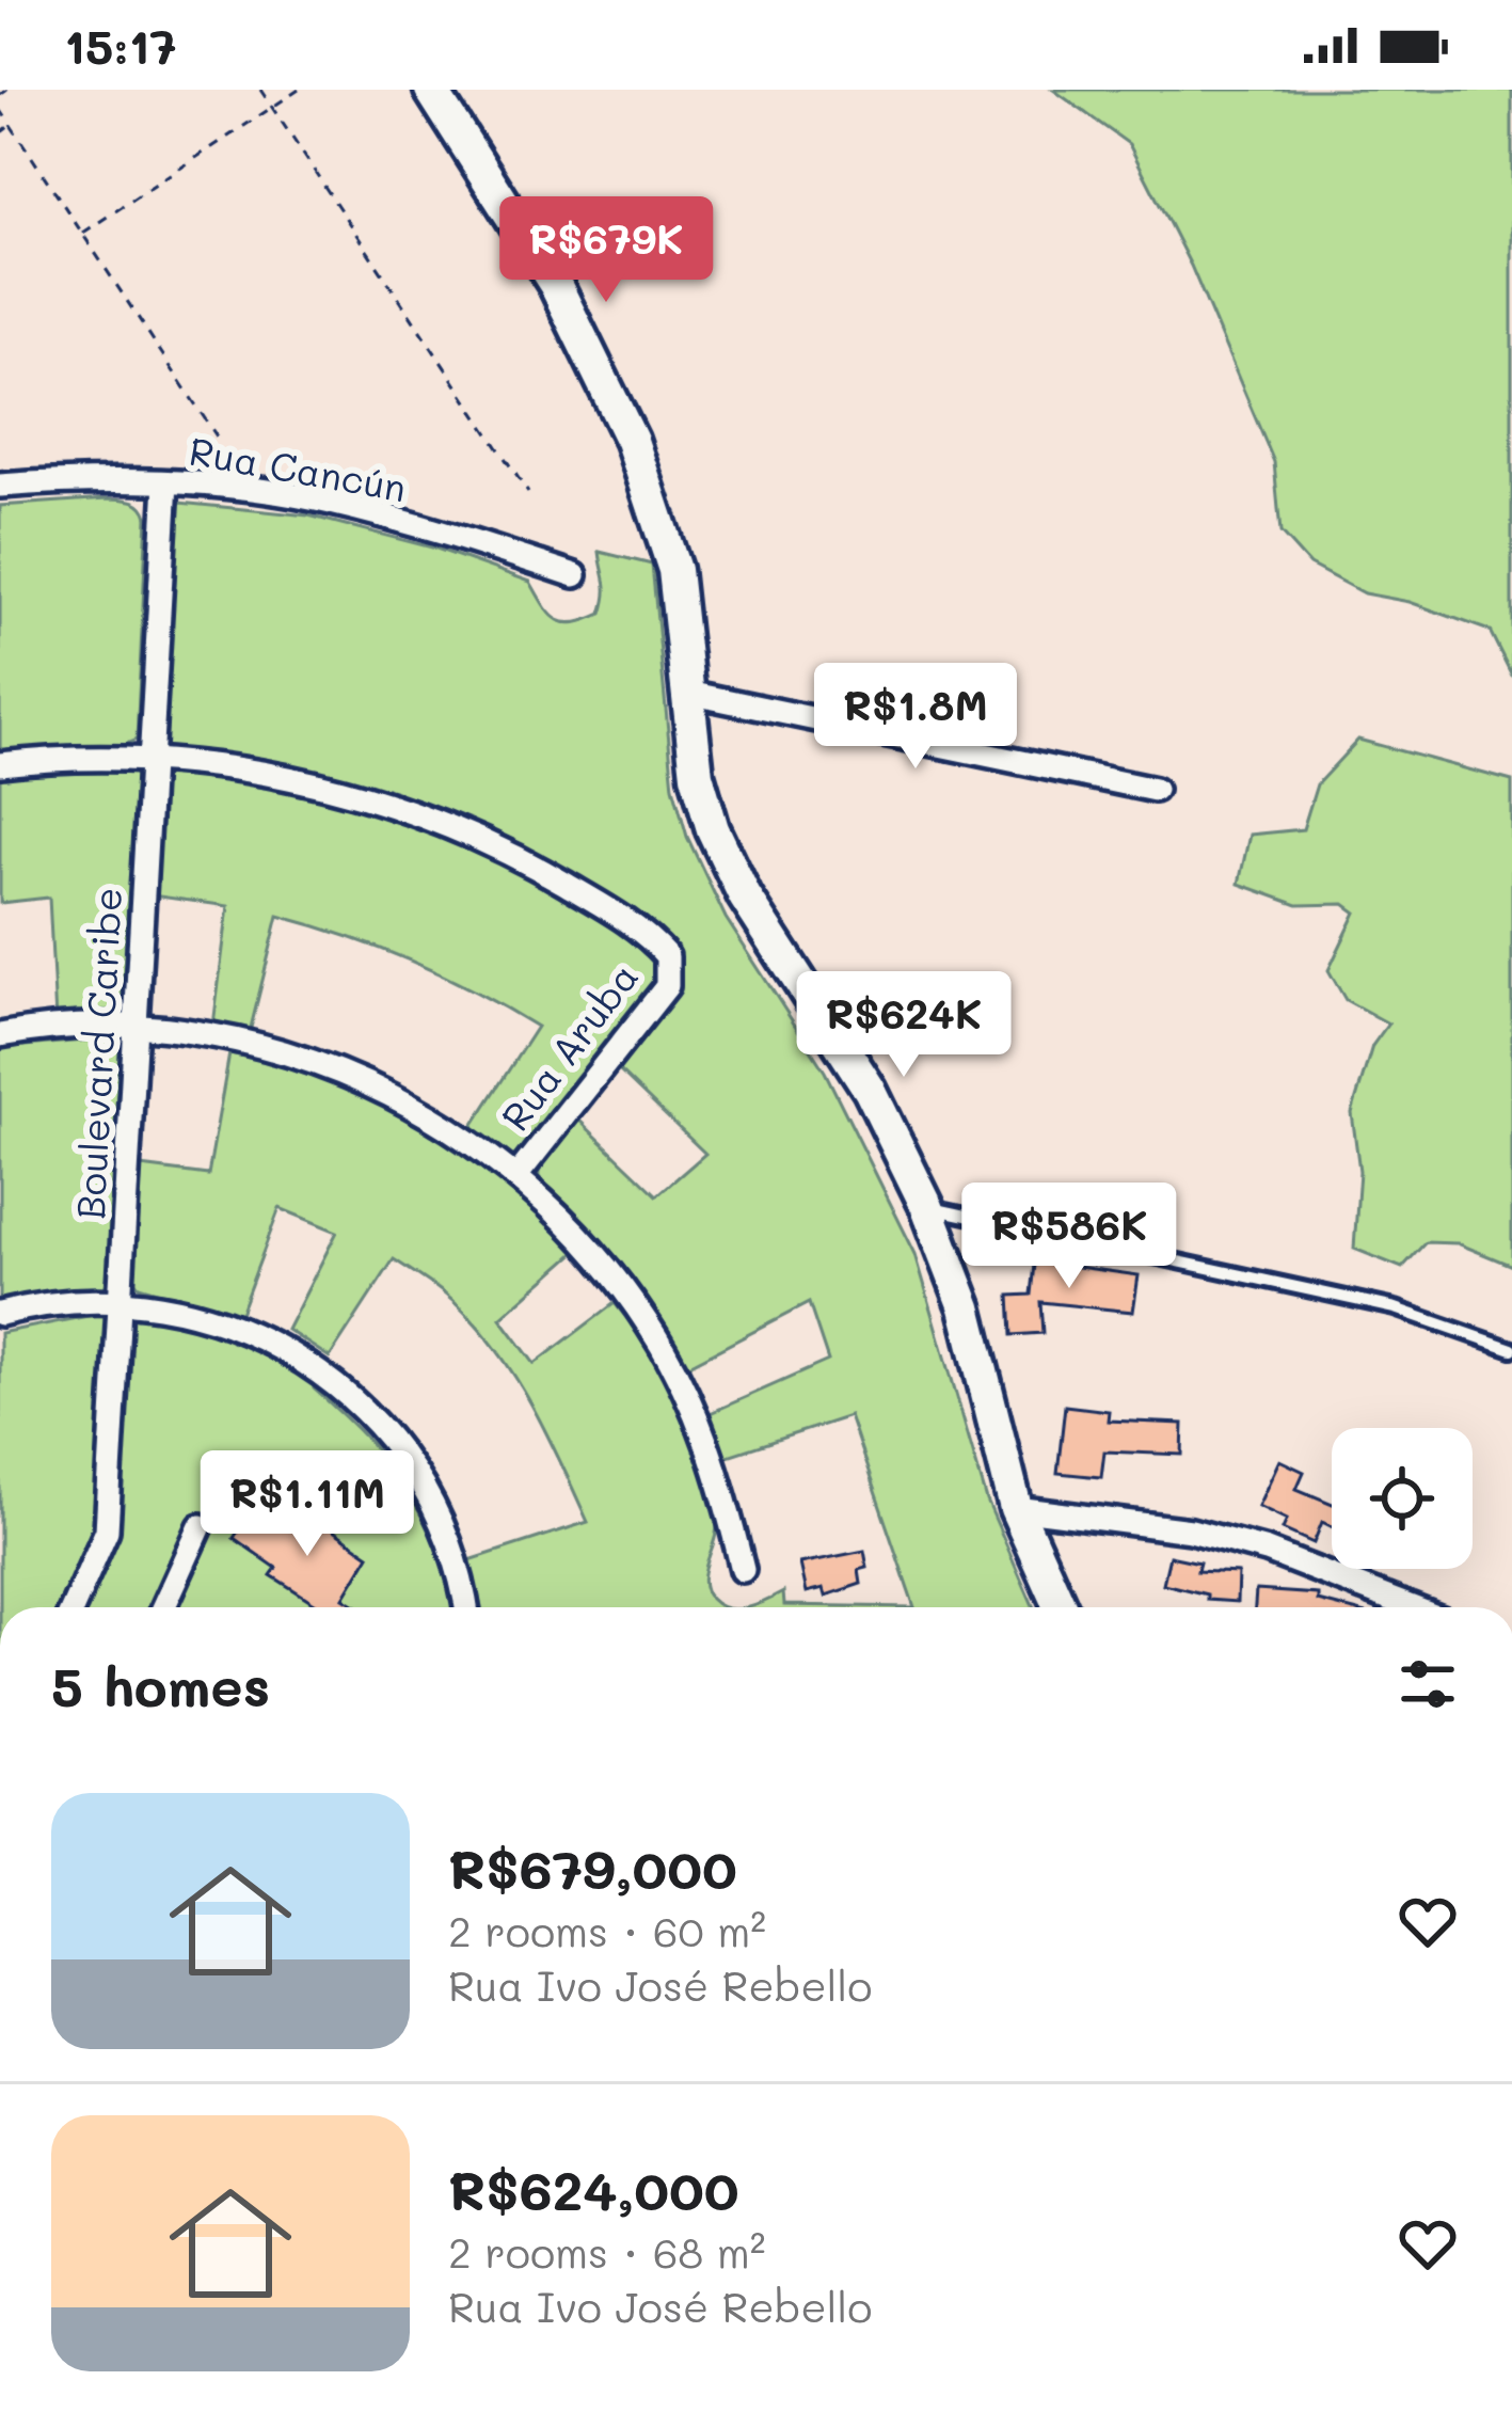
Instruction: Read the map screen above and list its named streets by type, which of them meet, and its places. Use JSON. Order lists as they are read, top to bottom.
{
  "streets": {
    "street": ["Rua Cancún", "Rua Aruba", "Boulevard Caribe"]
  },
  "crossings": [
    ["Rua Cancún", "Boulevard Caribe"],
    ["Rua Aruba", "Boulevard Caribe"]
  ],
  "page": {
    "status": "15:17",
    "price": [
      "R$679K",
      "R$1.8M",
      "R$624K",
      "R$586K",
      "R$1.11M"
    ],
    "heading": "5 homes",
    "list": [
      {
        "name": "R$679,000",
        "note": "2 rooms · 60 m² · Rua Ivo José Rebello"
      },
      {
        "name": "R$624,000",
        "note": "2 rooms · 68 m² · Rua Ivo José Rebello"
      }
    ]
  }
}
